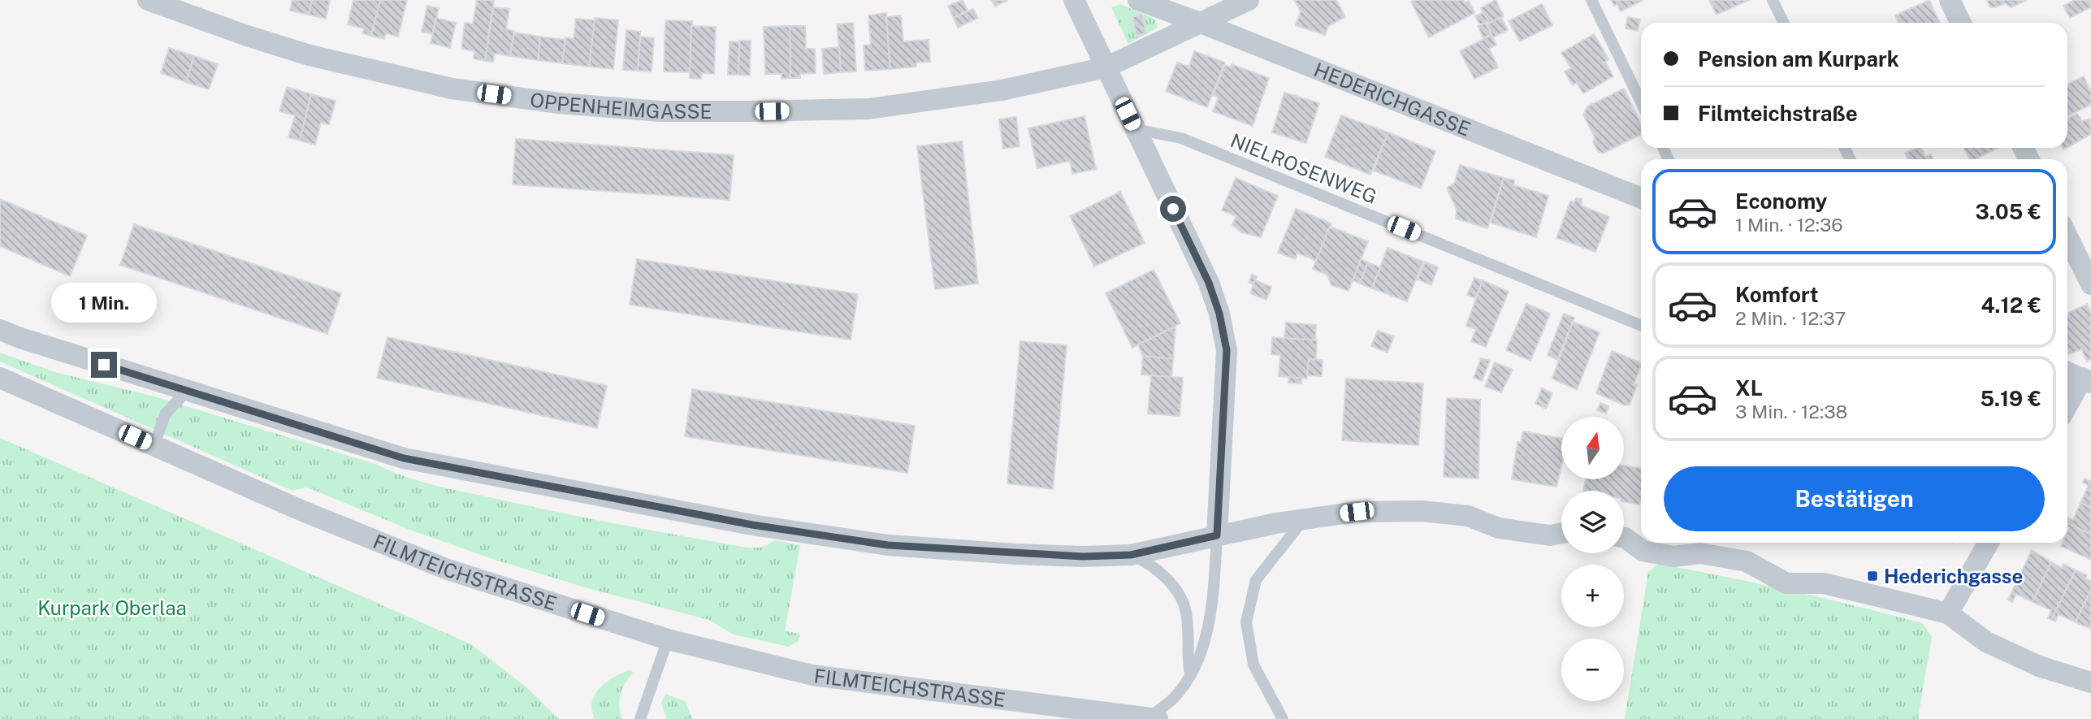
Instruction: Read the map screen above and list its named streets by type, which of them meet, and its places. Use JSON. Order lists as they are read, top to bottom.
{
  "streets": {
    "street": ["HEDERICHGASSE", "OPPENHEIMGASSE", "FILMTEICHSTRASSE"],
    "lane": ["NIELROSENWEG"]
  },
  "crossings": [
    ["HEDERICHGASSE", "OPPENHEIMGASSE"]
  ],
  "parks": ["Kurpark Oberlaa"],
  "places": {
    "transit": ["Hederichgasse"]
  },
  "north": "top",
  "page": {
    "banner": ["Pension am Kurpark", "Filmteichstraße"],
    "list": [
      {
        "name": "Economy",
        "note": "1 Min. · 12:36",
        "value": "3.05 €"
      },
      {
        "name": "Komfort",
        "note": "2 Min. · 12:37",
        "value": "4.12 €"
      },
      {
        "name": "XL",
        "note": "3 Min. · 12:38",
        "value": "5.19 €"
      }
    ],
    "bubble": "1 Min.",
    "map_buttons": ["+", "−"],
    "buttons": "Bestätigen"
  }
}
